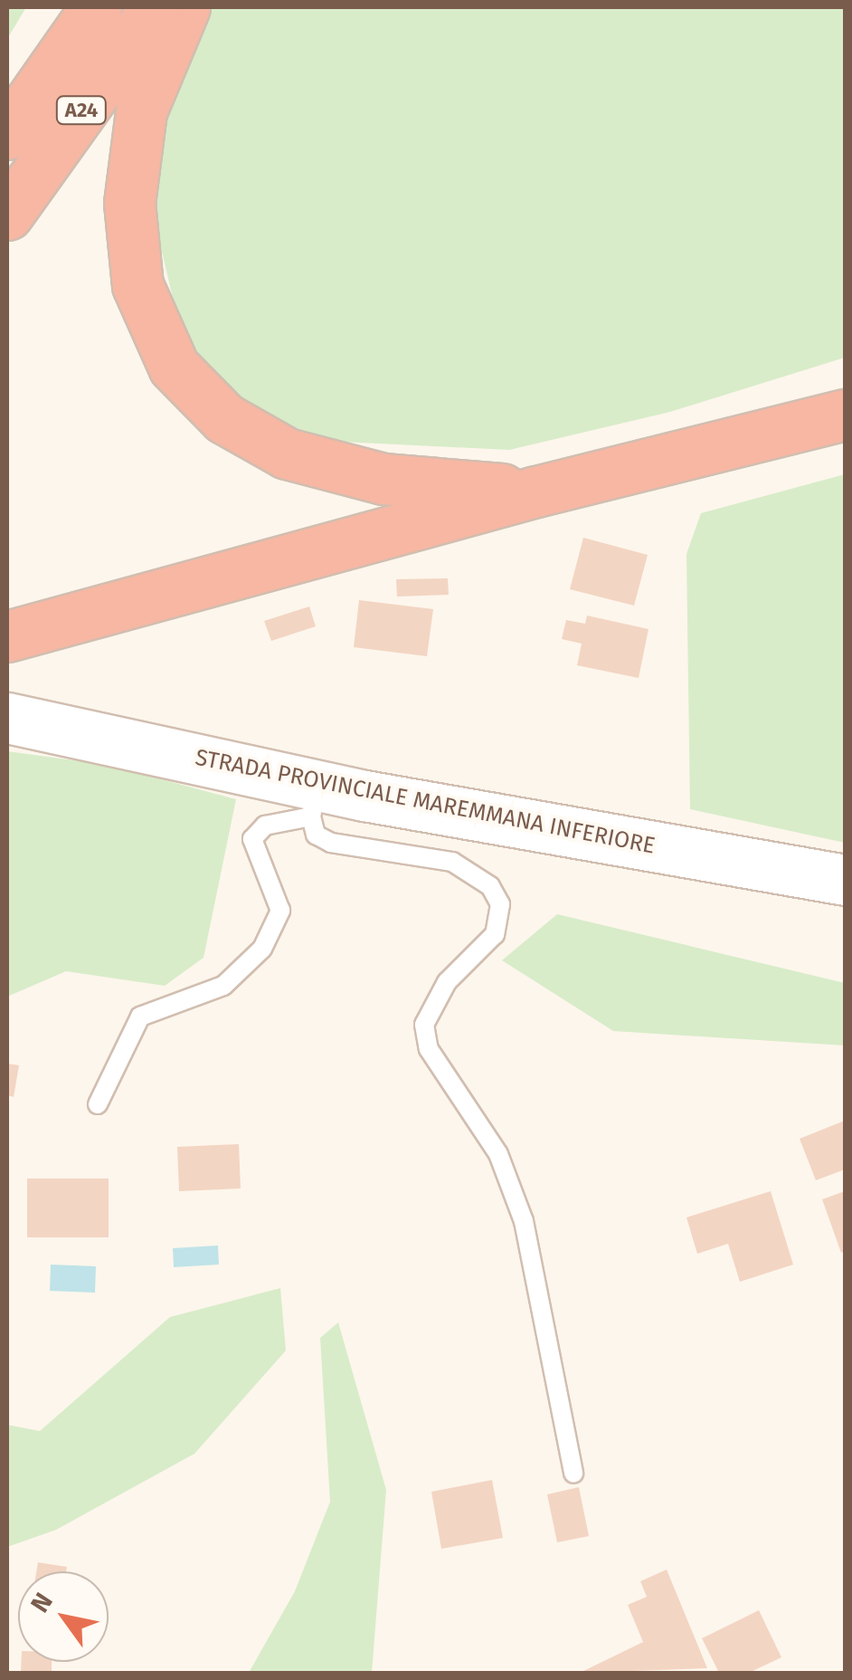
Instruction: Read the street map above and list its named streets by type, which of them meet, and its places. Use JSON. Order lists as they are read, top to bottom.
{
  "streets": {
    "highway": ["A24"],
    "main road": ["STRADA PROVINCIALE MAREMMANA INFERIORE"]
  },
  "north": "top left"
}
